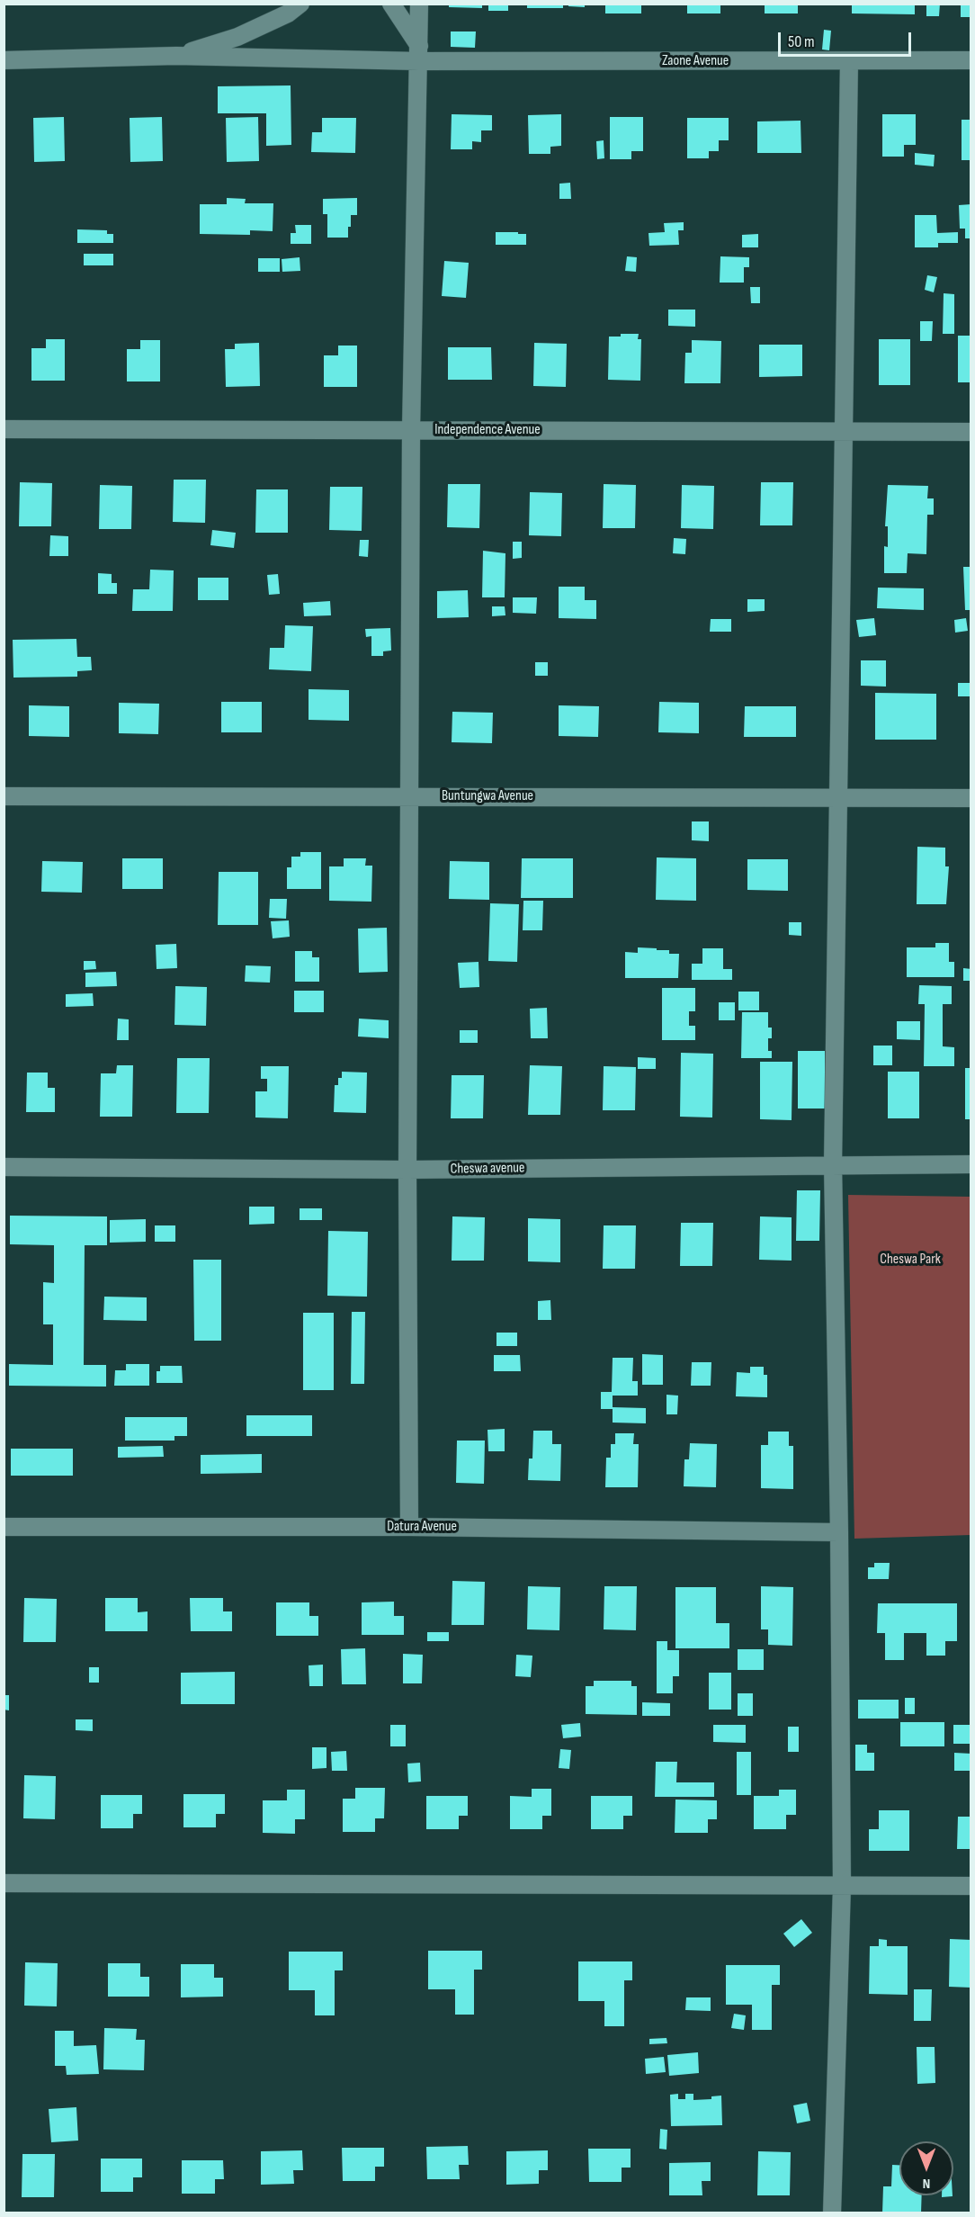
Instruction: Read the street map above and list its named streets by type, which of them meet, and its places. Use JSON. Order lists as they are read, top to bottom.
{
  "streets": {
    "street": [
      "Zaone Avenue",
      "Independence Avenue",
      "Buntungwa Avenue",
      "Cheswa avenue",
      "Datura Avenue"
    ]
  },
  "parks": ["Cheswa Park"],
  "scale_bar": "50 m",
  "north": "bottom"
}
